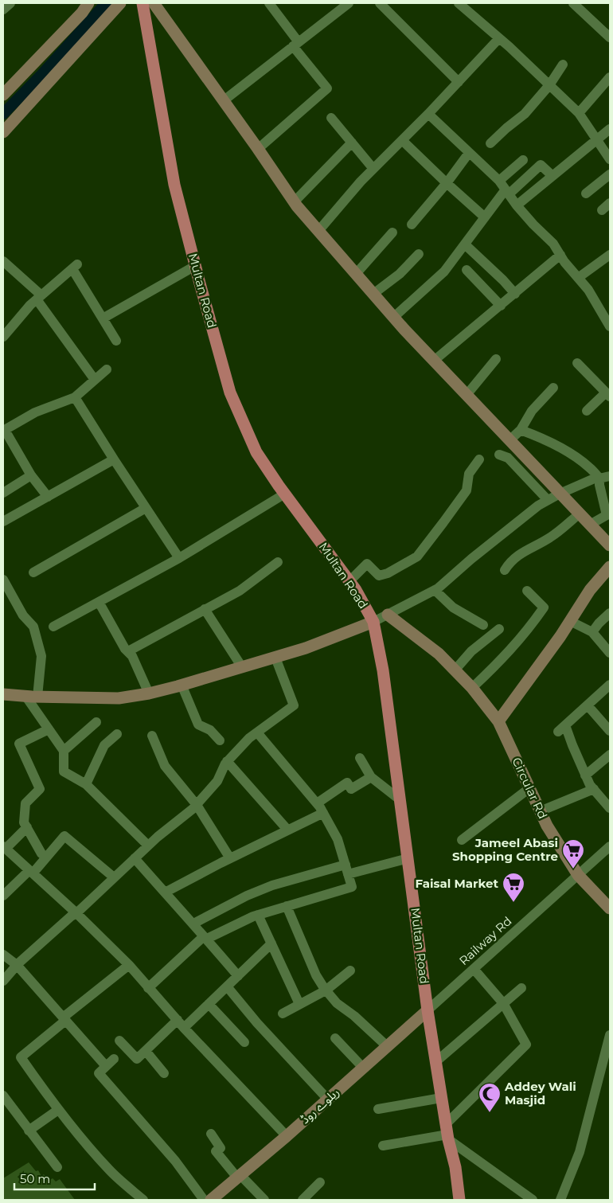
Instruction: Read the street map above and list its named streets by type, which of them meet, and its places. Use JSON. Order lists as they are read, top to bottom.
{
  "streets": {
    "main road": ["Multan Road"],
    "street": ["Circular Rd", "Railway Rd", "ریلوے روڈ"]
  },
  "crossings": [
    ["Multan Road", "Railway Rd"],
    ["Multan Road", "ریلوے روڈ"],
    ["Circular Rd", "Railway Rd"],
    ["Railway Rd", "ریلوے روڈ"]
  ],
  "places": {
    "supermarket": ["Jameel Abasi Shopping Centre", "Faisal Market"],
    "mosque": ["Addey Wali Masjid"]
  },
  "scale_bar": "50 m"
}
